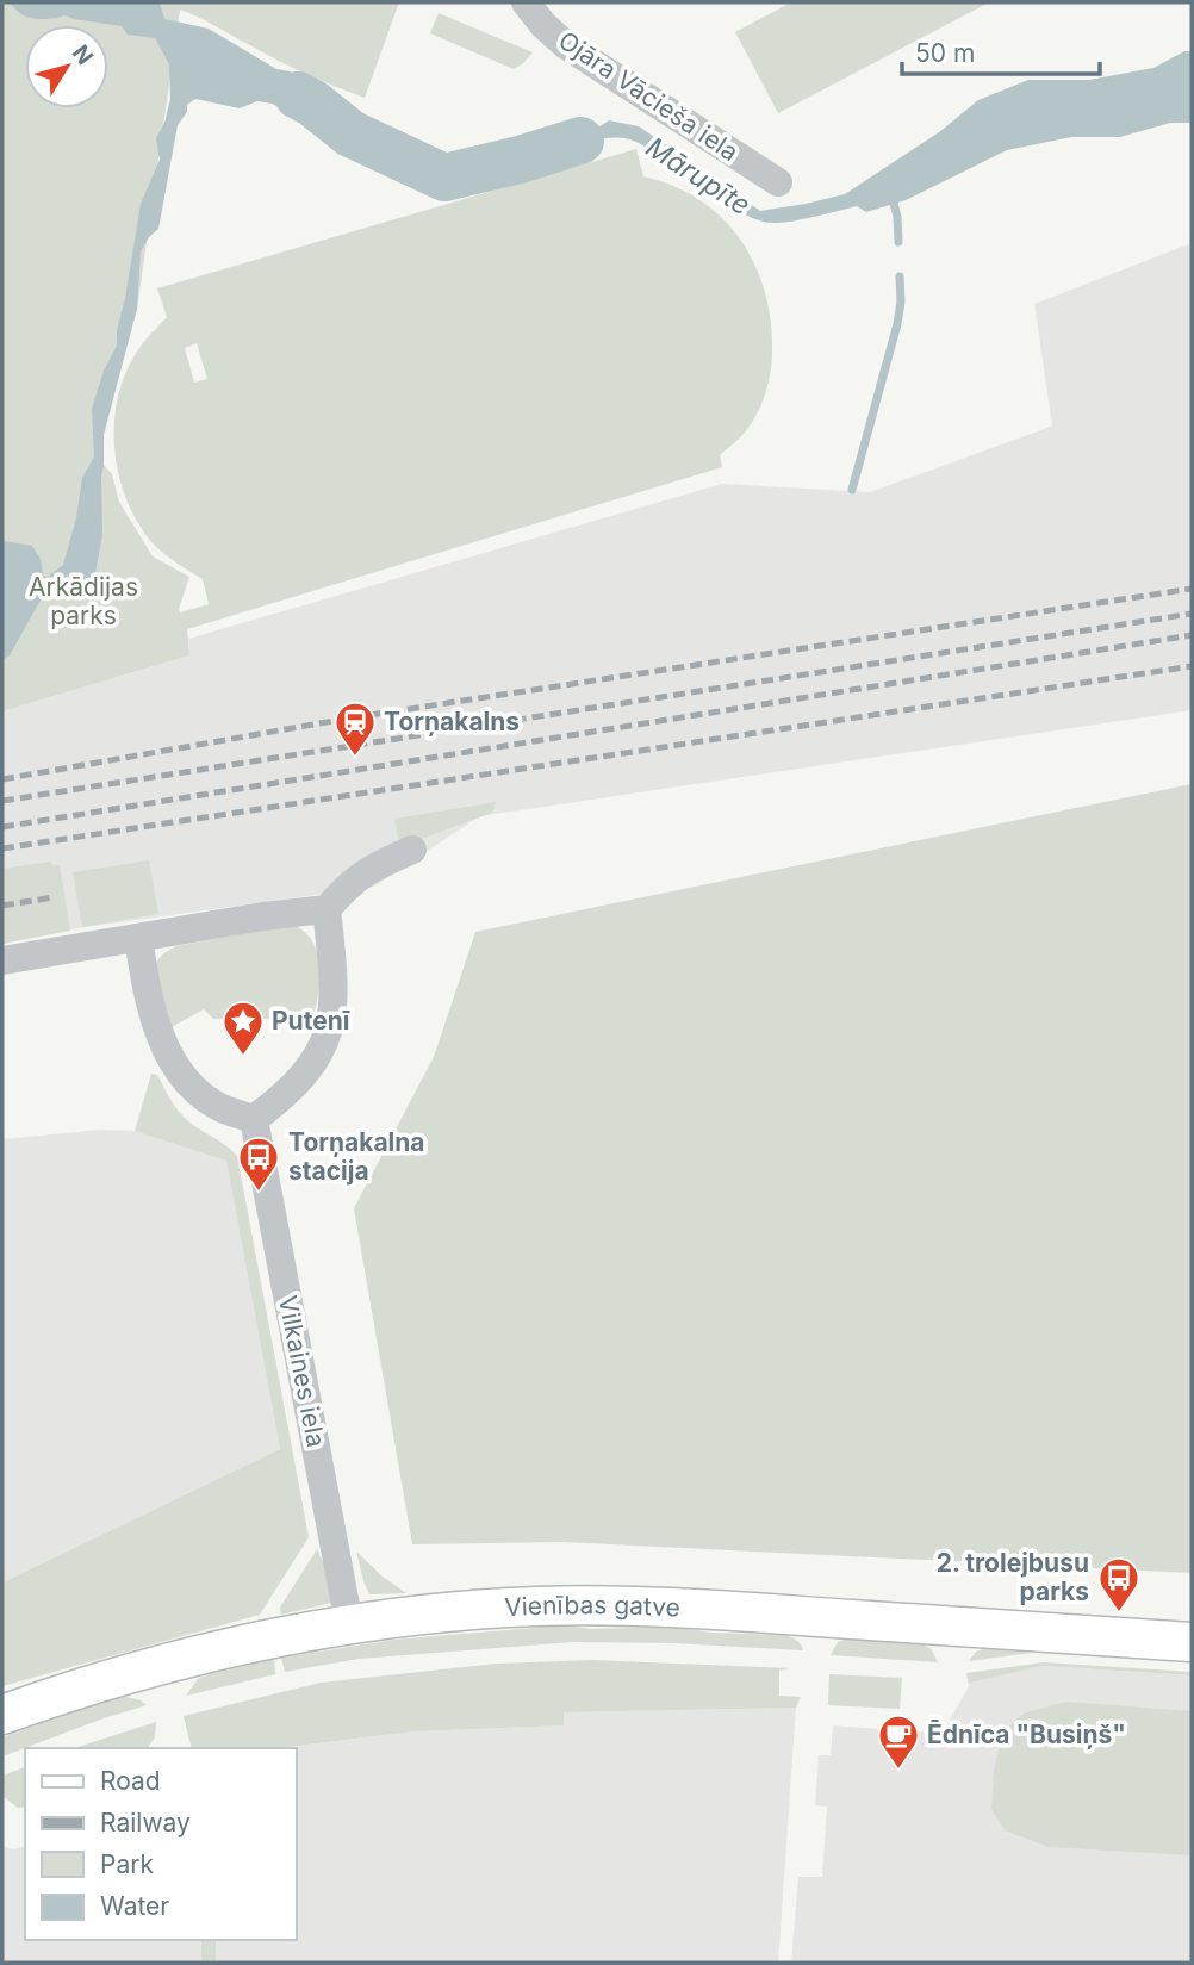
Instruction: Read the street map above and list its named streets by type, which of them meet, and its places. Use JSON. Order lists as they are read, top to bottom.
{
  "streets": {
    "main road": ["Vienības gatve"],
    "street": ["Ojāra Vācieša iela", "Vilkaines iela"]
  },
  "crossings": [
    ["Vilkaines iela", "Vienības gatve"]
  ],
  "water": ["Mārupīte"],
  "parks": ["Arkādijas parks"],
  "places": {
    "station": ["Torņakalns"],
    "place": ["Putenī"],
    "bus stop": ["Torņakalna stacija", "2. trolejbusu parks"],
    "cafe": ["Ēdnīca \"Busiņš\""]
  },
  "legend": [
    "Road",
    "Railway",
    "Park",
    "Water"
  ],
  "scale_bar": "50 m",
  "north": "top right"
}
